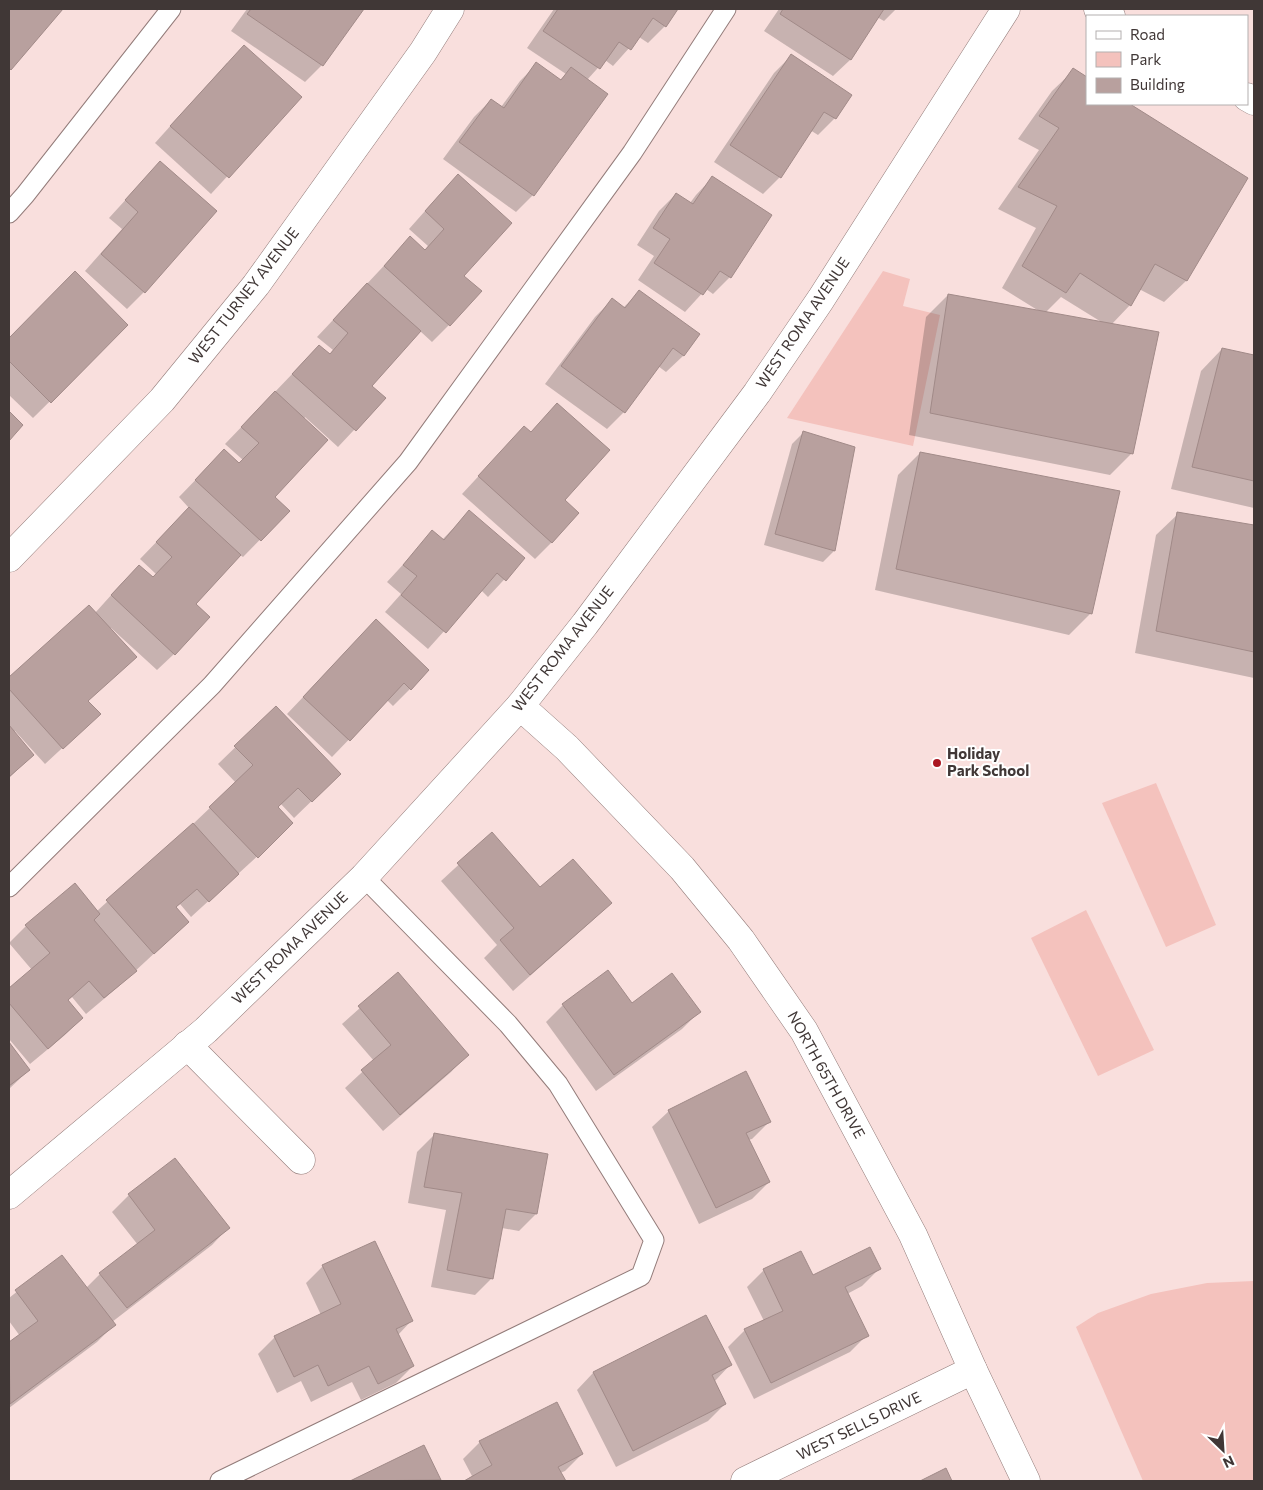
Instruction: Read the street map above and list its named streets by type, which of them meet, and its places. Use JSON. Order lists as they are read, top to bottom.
{
  "streets": {
    "street": [
      "WEST TURNEY AVENUE",
      "WEST ROMA AVENUE",
      "NORTH 65TH DRIVE",
      "WEST SELLS DRIVE"
    ]
  },
  "crossings": [
    ["WEST ROMA AVENUE", "NORTH 65TH DRIVE"],
    ["NORTH 65TH DRIVE", "WEST SELLS DRIVE"]
  ],
  "places": ["Holiday Park School"],
  "legend": ["Road", "Park", "Building"],
  "north": "bottom right"
}
